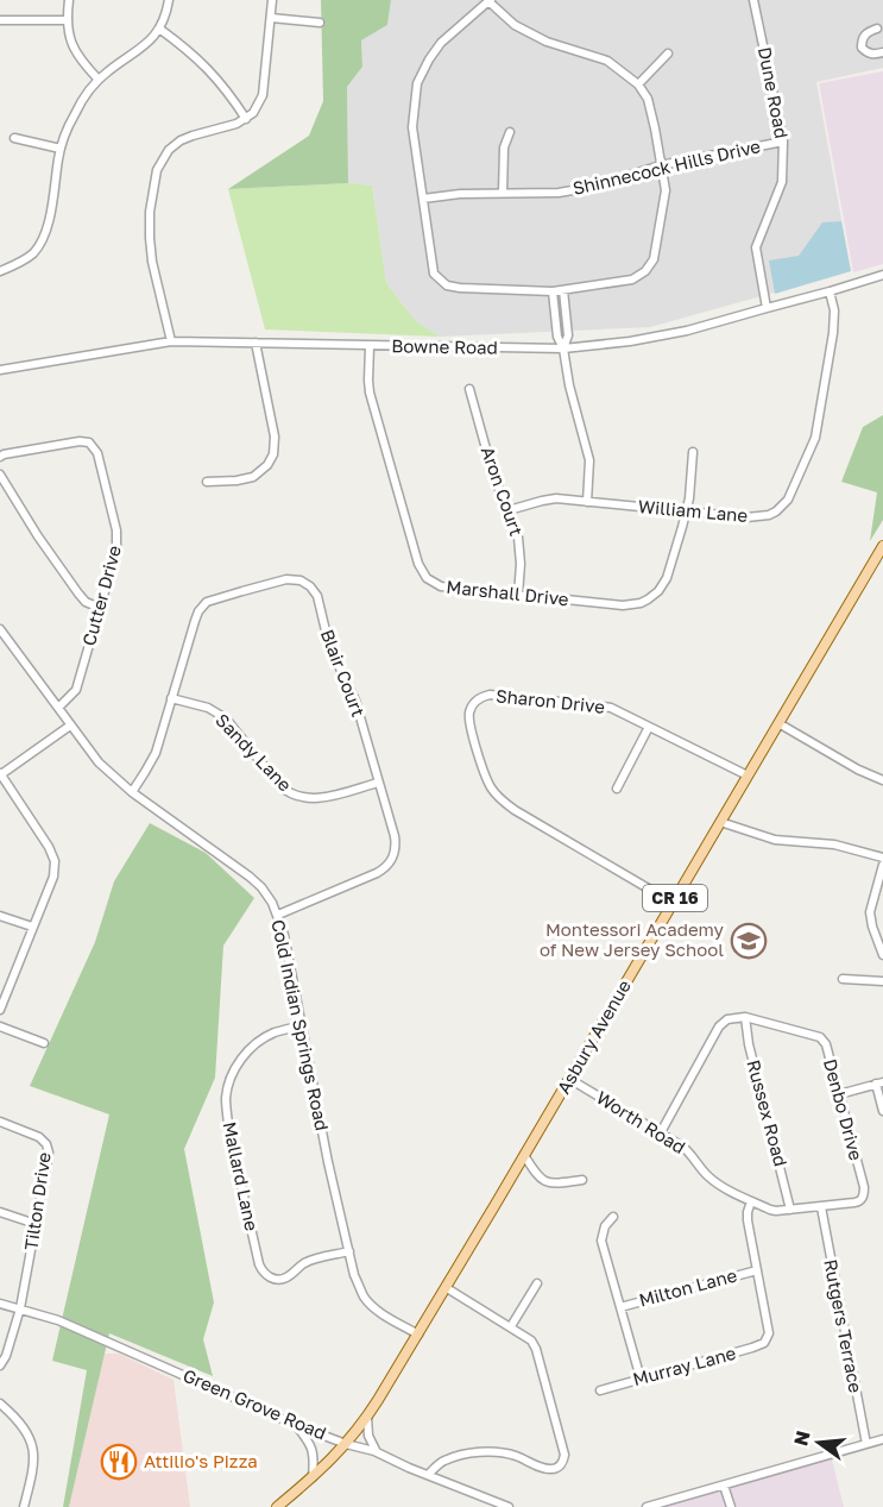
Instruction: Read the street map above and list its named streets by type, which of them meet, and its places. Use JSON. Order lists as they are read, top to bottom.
{
  "streets": {
    "main road": ["CR 16", "Asbury Avenue"],
    "street": [
      "Dune Road",
      "Shinnecock Hills Drive",
      "Bowne Road",
      "Aron Court",
      "William Lane",
      "Marshall Drive",
      "Cutter Drive",
      "Blair Court",
      "Sharon Drive",
      "Sandy Lane",
      "Cold Indian Springs Road",
      "Denbo Drive",
      "Russex Road",
      "Worth Road",
      "Mallard Lane",
      "Tilton Drive",
      "Milton Lane",
      "Rutgers Terrace",
      "Murray Lane",
      "Green Grove Road"
    ]
  },
  "crossings": [
    ["Dune Road", "Shinnecock Hills Drive"],
    ["Dune Road", "Bowne Road"],
    ["Bowne Road", "William Lane"],
    ["Bowne Road", "Marshall Drive"],
    ["Aron Court", "William Lane"],
    ["Aron Court", "Marshall Drive"],
    ["William Lane", "Marshall Drive"],
    ["Cutter Drive", "Cold Indian Springs Road"],
    ["Blair Court", "Sandy Lane"],
    ["Blair Court", "Cold Indian Springs Road"],
    ["Sharon Drive", "Asbury Avenue"],
    ["Cold Indian Springs Road", "Asbury Avenue"],
    ["Cold Indian Springs Road", "Mallard Lane"],
    ["Asbury Avenue", "Worth Road"],
    ["Asbury Avenue", "Green Grove Road"],
    ["Denbo Drive", "Russex Road"],
    ["Denbo Drive", "Worth Road"],
    ["Russex Road", "Worth Road"],
    ["Worth Road", "Rutgers Terrace"],
    ["Tilton Drive", "Green Grove Road"],
    ["Milton Lane", "Murray Lane"]
  ],
  "places": {
    "school or university": ["Montessori Academy of New Jersey School"],
    "restaurant": ["Attilio's Pizza"]
  },
  "north": "left"
}
